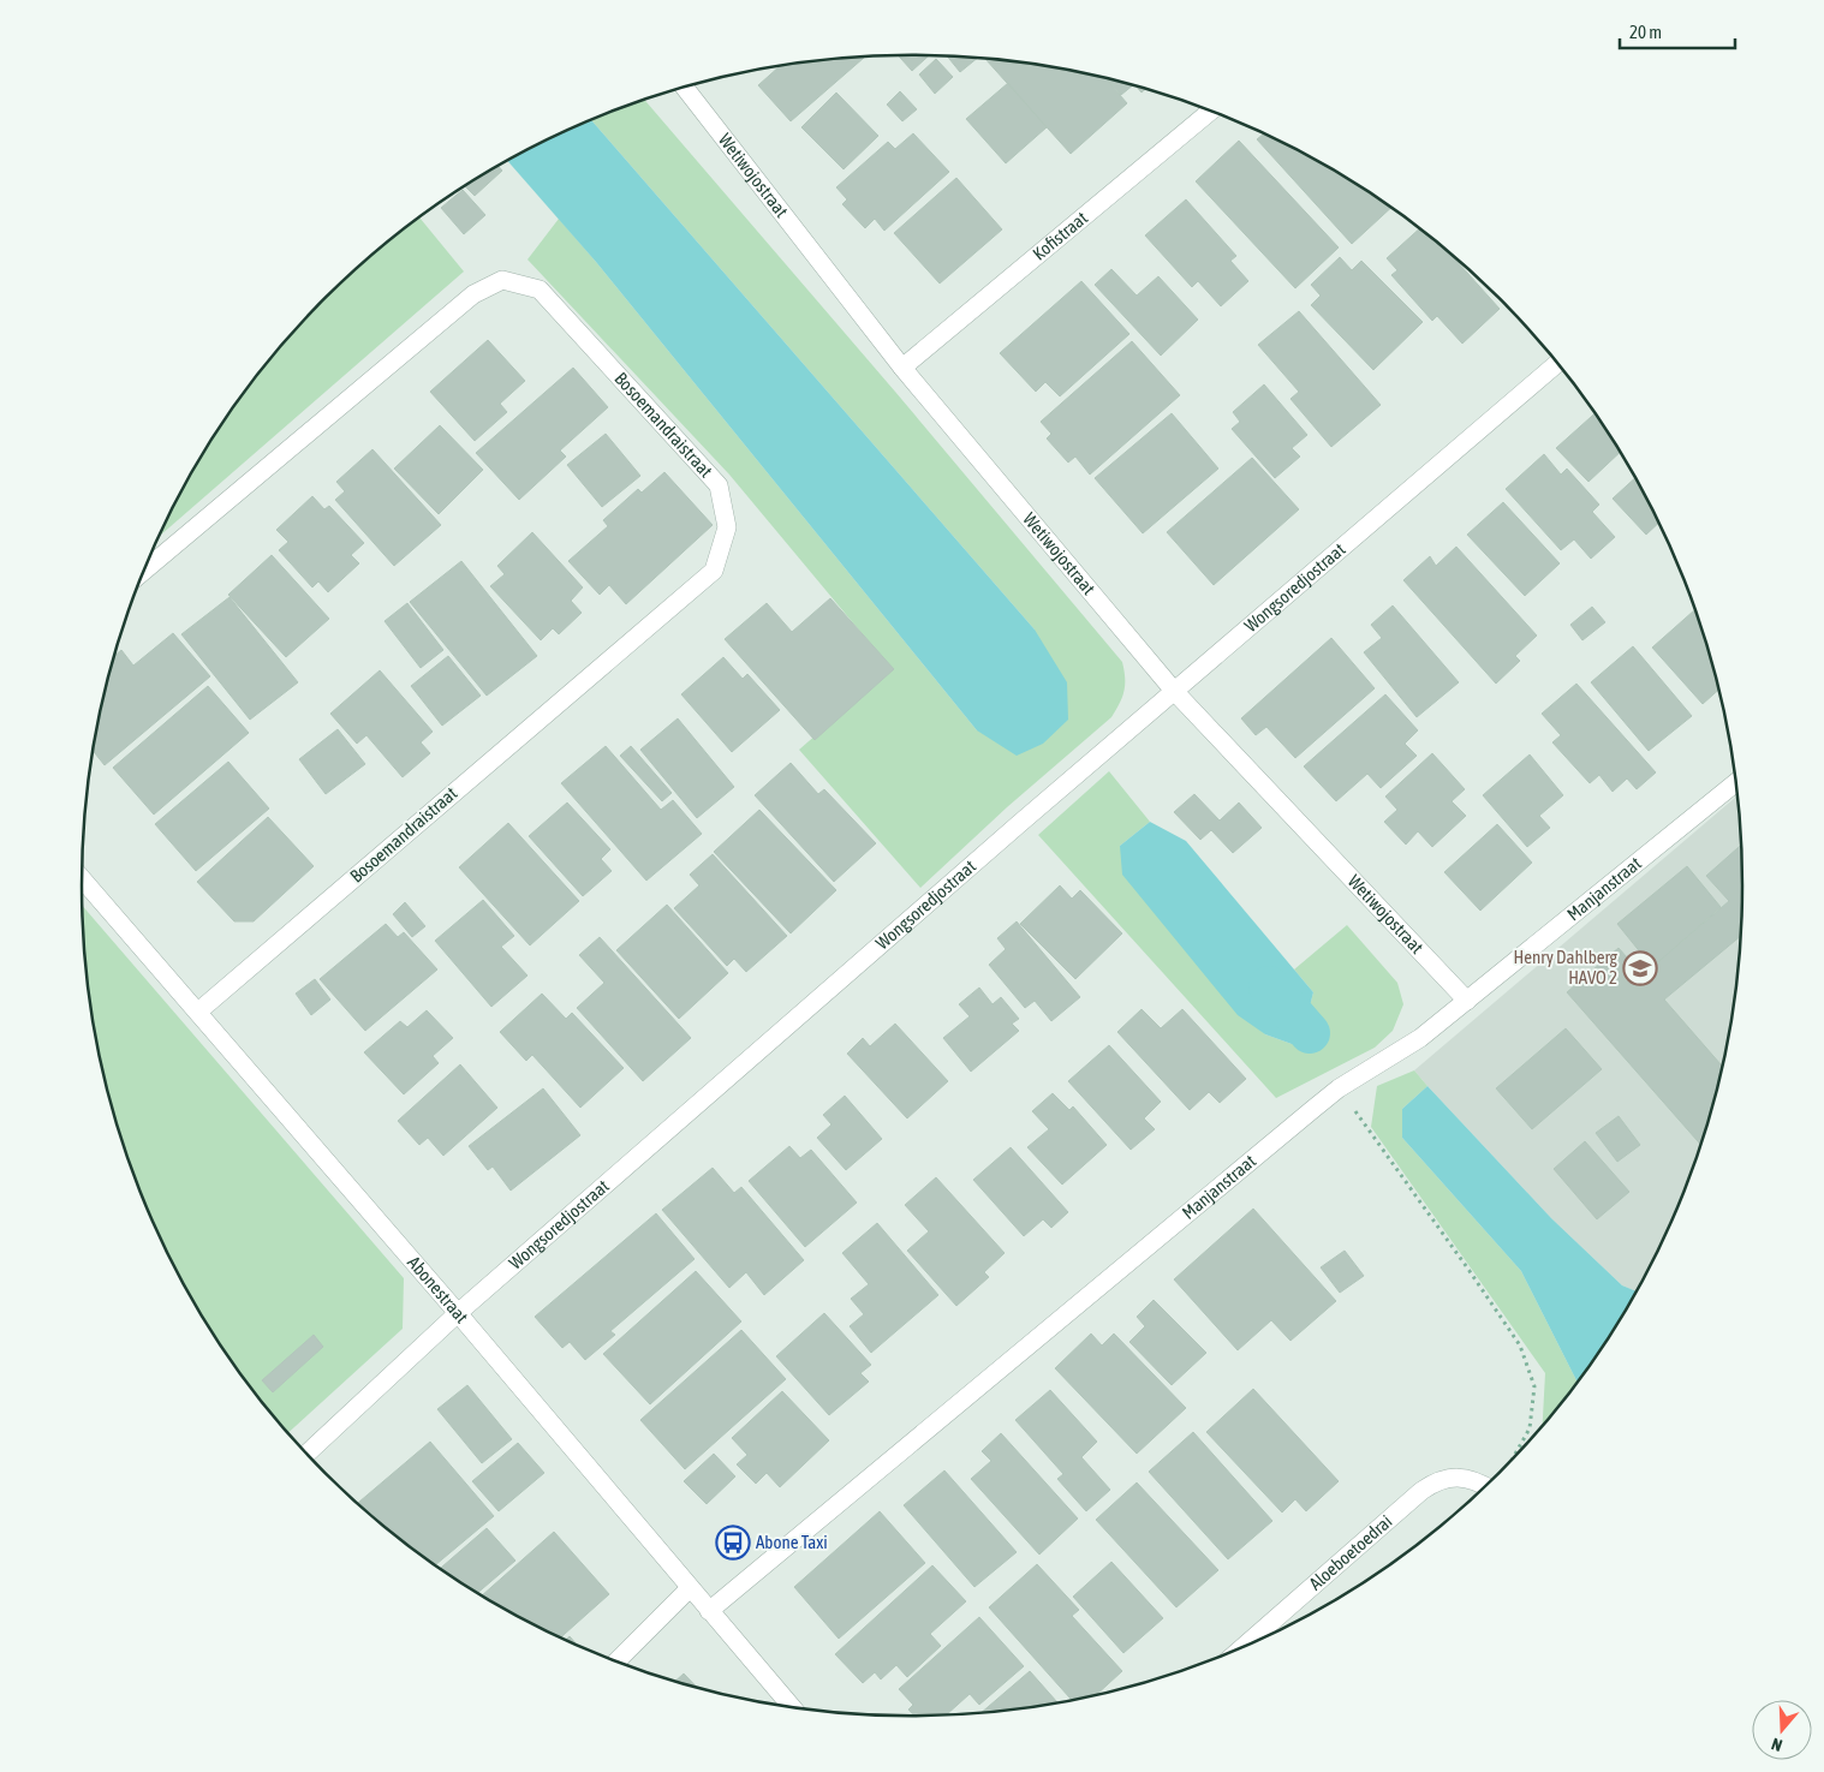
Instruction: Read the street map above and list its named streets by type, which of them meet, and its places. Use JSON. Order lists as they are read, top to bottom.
{
  "streets": {
    "street": [
      "Wetiwojostraat",
      "Kofistraat",
      "Bosoemandraistraat",
      "Wongsoredjostraat",
      "Manjanstraat",
      "Abonestraat",
      "Aloeboetoedrai"
    ]
  },
  "crossings": [
    ["Wetiwojostraat", "Kofistraat"],
    ["Wetiwojostraat", "Wongsoredjostraat"],
    ["Wetiwojostraat", "Manjanstraat"],
    ["Bosoemandraistraat", "Abonestraat"],
    ["Wongsoredjostraat", "Abonestraat"],
    ["Manjanstraat", "Abonestraat"]
  ],
  "places": {
    "school or university": ["Henry Dahlberg HAVO 2"],
    "bus stop": ["Abone Taxi"]
  },
  "scale_bar": "20 m",
  "north": "bottom"
}
